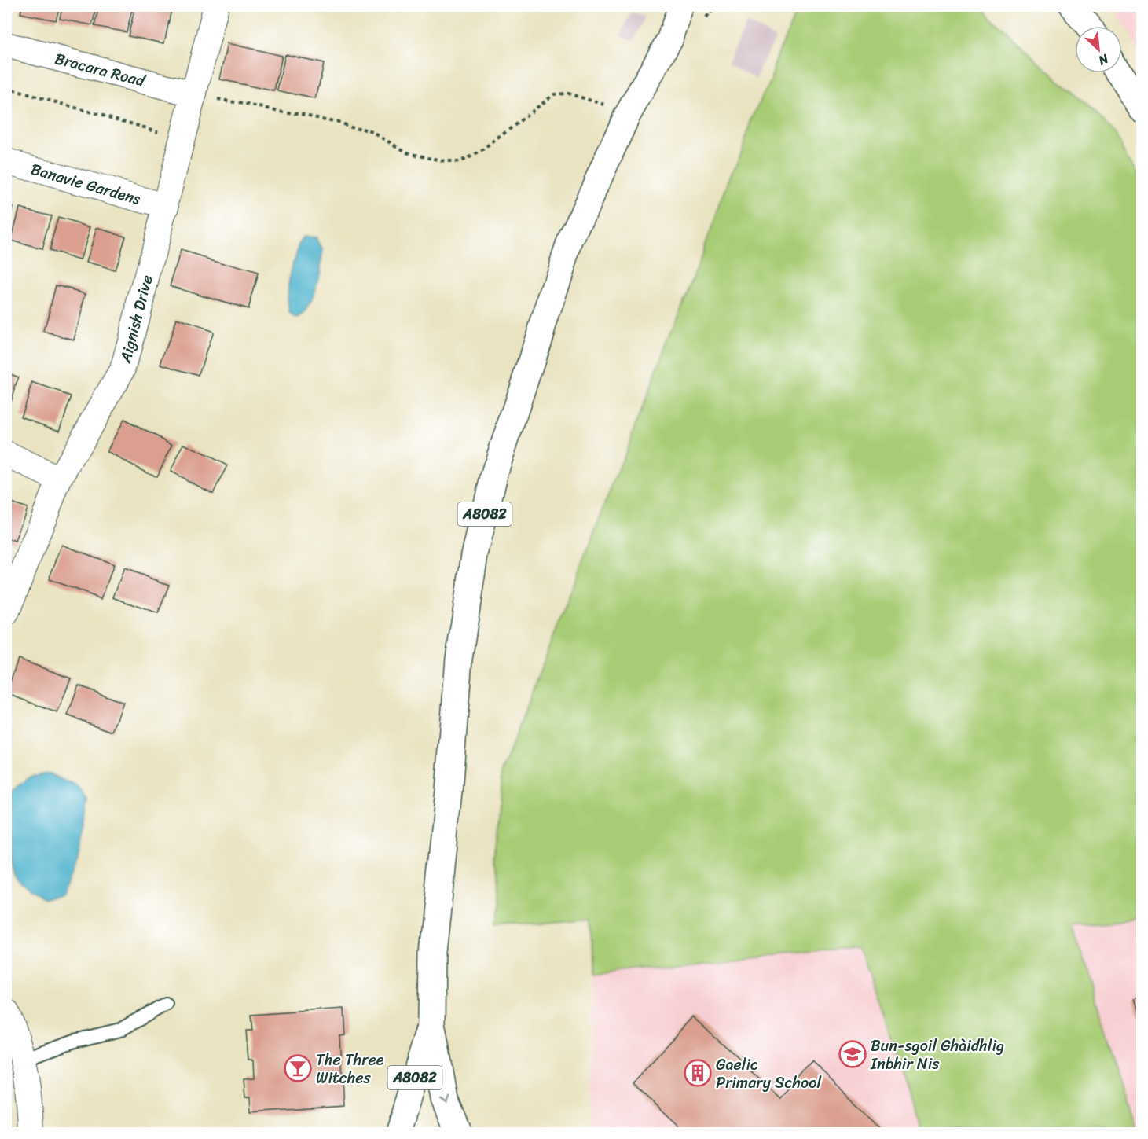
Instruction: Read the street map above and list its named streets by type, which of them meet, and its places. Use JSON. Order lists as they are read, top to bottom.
{
  "streets": {
    "main road": ["A8082"],
    "street": ["Bracara Road", "Banavie Gardens", "Aignish Drive"]
  },
  "crossings": [
    ["Bracara Road", "Aignish Drive"],
    ["Banavie Gardens", "Aignish Drive"]
  ],
  "places": {
    "school or university": ["Bun-sgoil Ghàidhlig Inbhir Nis"],
    "bar": ["The Three Witches"],
    "building": ["Gaelic Primary School"]
  },
  "north": "bottom right"
}
